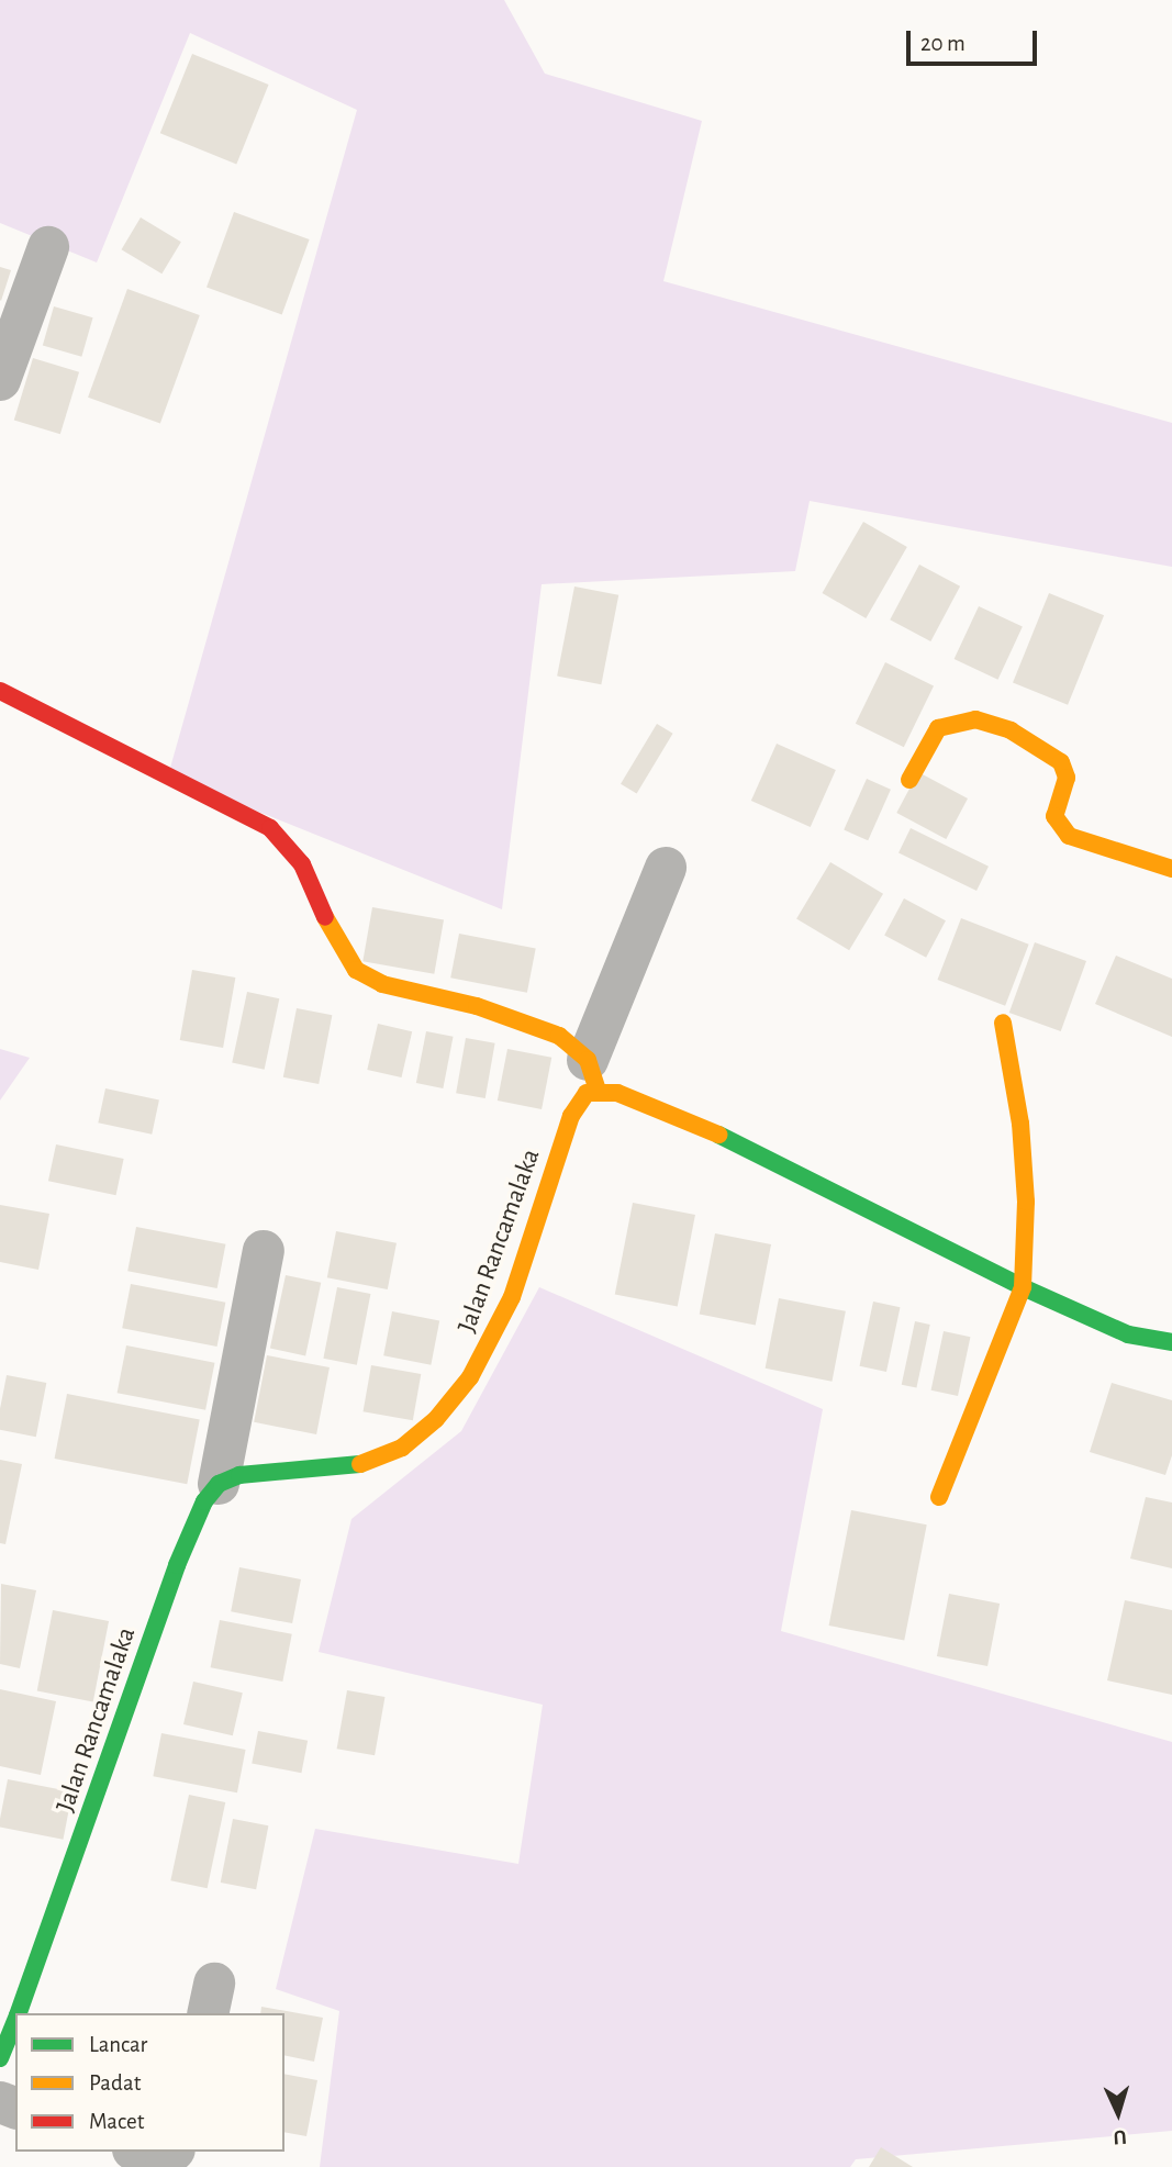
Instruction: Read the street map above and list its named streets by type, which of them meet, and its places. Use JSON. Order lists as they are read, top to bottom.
{
  "streets": {
    "street": ["Jalan Rancamalaka"]
  },
  "legend": ["Lancar", "Padat", "Macet"],
  "scale_bar": "20 m",
  "north": "bottom"
}
